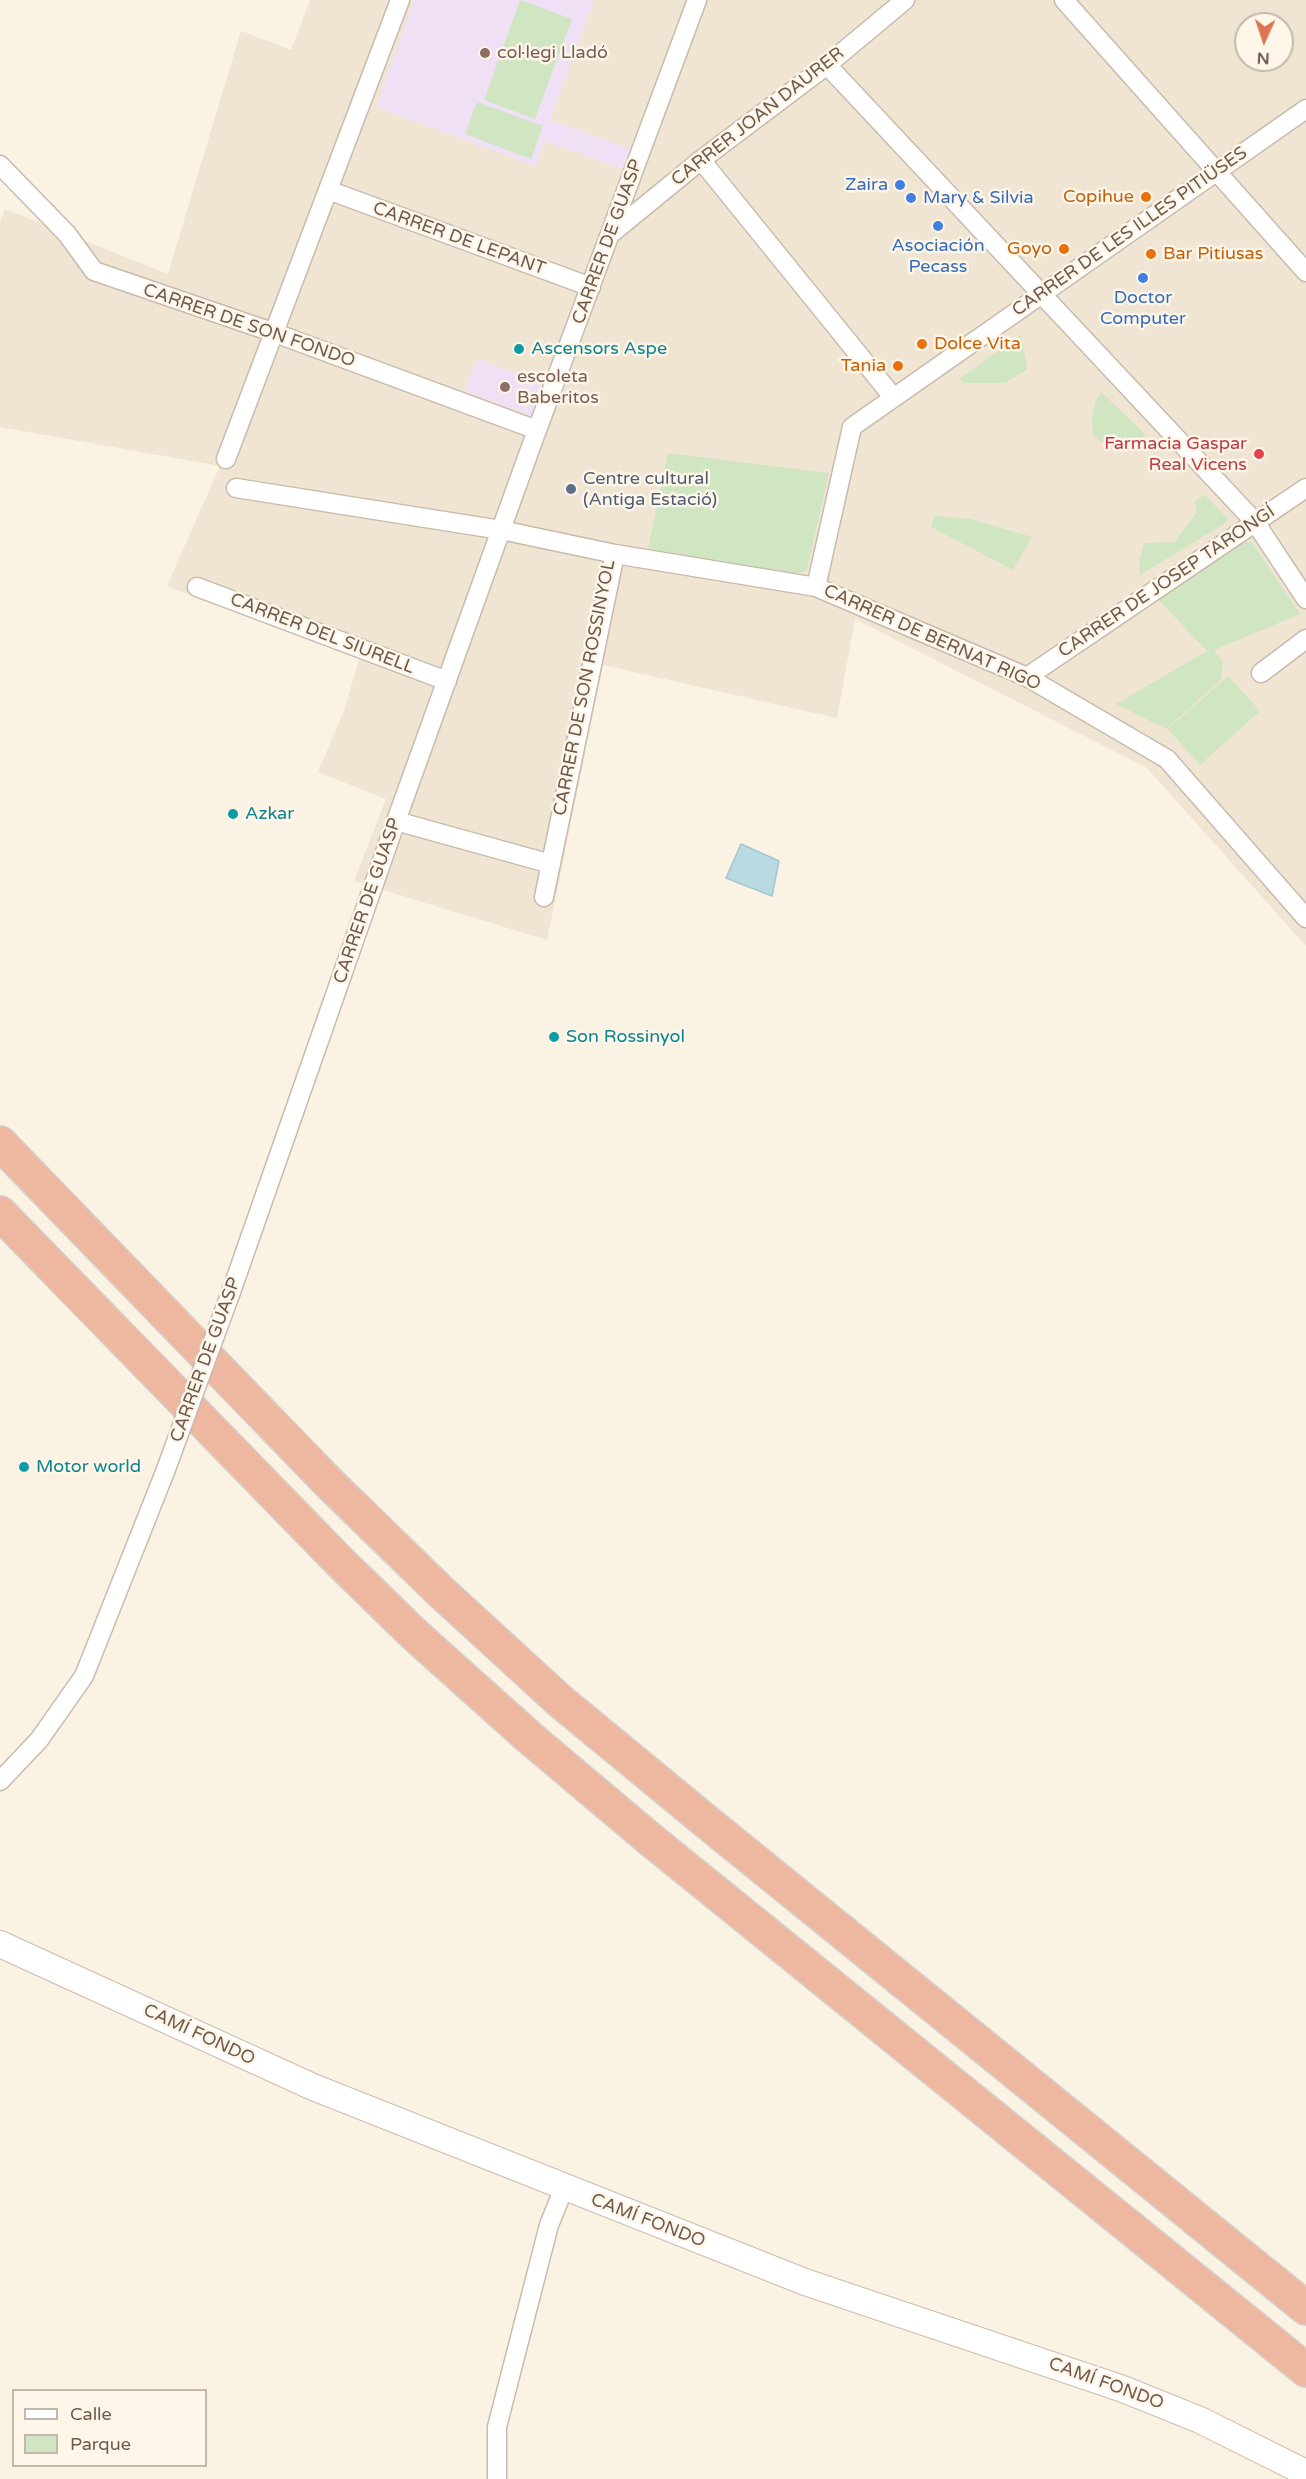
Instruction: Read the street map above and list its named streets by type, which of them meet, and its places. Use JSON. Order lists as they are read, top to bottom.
{
  "streets": {
    "street": [
      "CARRER JOAN DAURER",
      "CARRER DE LES ILLES PITIÜSES",
      "CARRER DE LEPANT",
      "CARRER DE GUASP",
      "CARRER DE SON FONDO",
      "CARRER DE JOSEP TARONGÍ",
      "CARRER DEL SIURELL",
      "CARRER DE BERNAT RIGO",
      "CARRER DE SON ROSSINYOL",
      "CAMÍ FONDO"
    ]
  },
  "crossings": [
    ["CARRER JOAN DAURER", "CARRER DE GUASP"],
    ["CARRER DE LES ILLES PITIÜSES", "CARRER DE BERNAT RIGO"],
    ["CARRER DE LEPANT", "CARRER DE GUASP"],
    ["CARRER DE GUASP", "CARRER DE SON FONDO"],
    ["CARRER DE GUASP", "CARRER DEL SIURELL"],
    ["CARRER DE GUASP", "CARRER DE SON ROSSINYOL"],
    ["CARRER DE JOSEP TARONGÍ", "CARRER DE BERNAT RIGO"],
    ["CARRER DE BERNAT RIGO", "CARRER DE SON ROSSINYOL"]
  ],
  "places": [
    "col·legi Lladó",
    "Zaira",
    "Copihue",
    "Mary & Silvia",
    "Asociación Pecass",
    "Goyo",
    "Bar Pitiusas",
    "Doctor Computer",
    "Dolce Vita",
    "Ascensors Aspe",
    "Tania",
    "escoleta Baberitos",
    "Farmacia Gaspar Real Vicens",
    "Centre cultural (Antiga Estació)",
    "Azkar",
    "Son Rossinyol",
    "Motor world"
  ],
  "legend": ["Calle", "Parque"],
  "north": "bottom"
}
